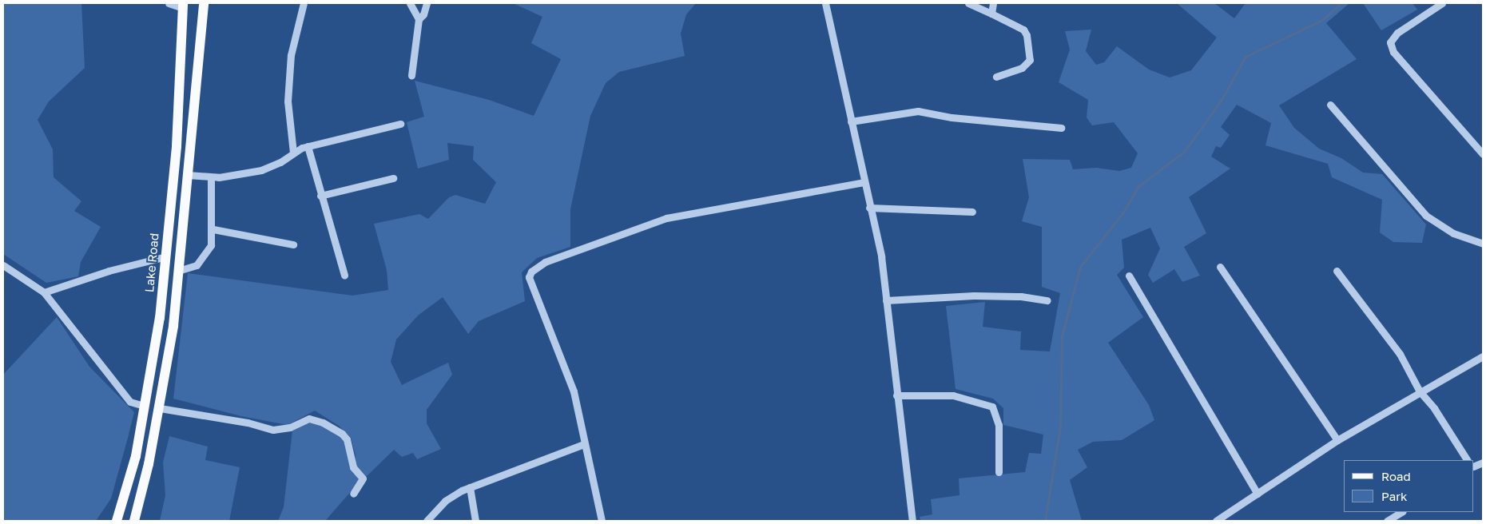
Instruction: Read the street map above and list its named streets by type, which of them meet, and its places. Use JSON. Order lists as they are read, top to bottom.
{
  "streets": {
    "main road": ["Lake Road"]
  },
  "legend": ["Road", "Park"]
}
